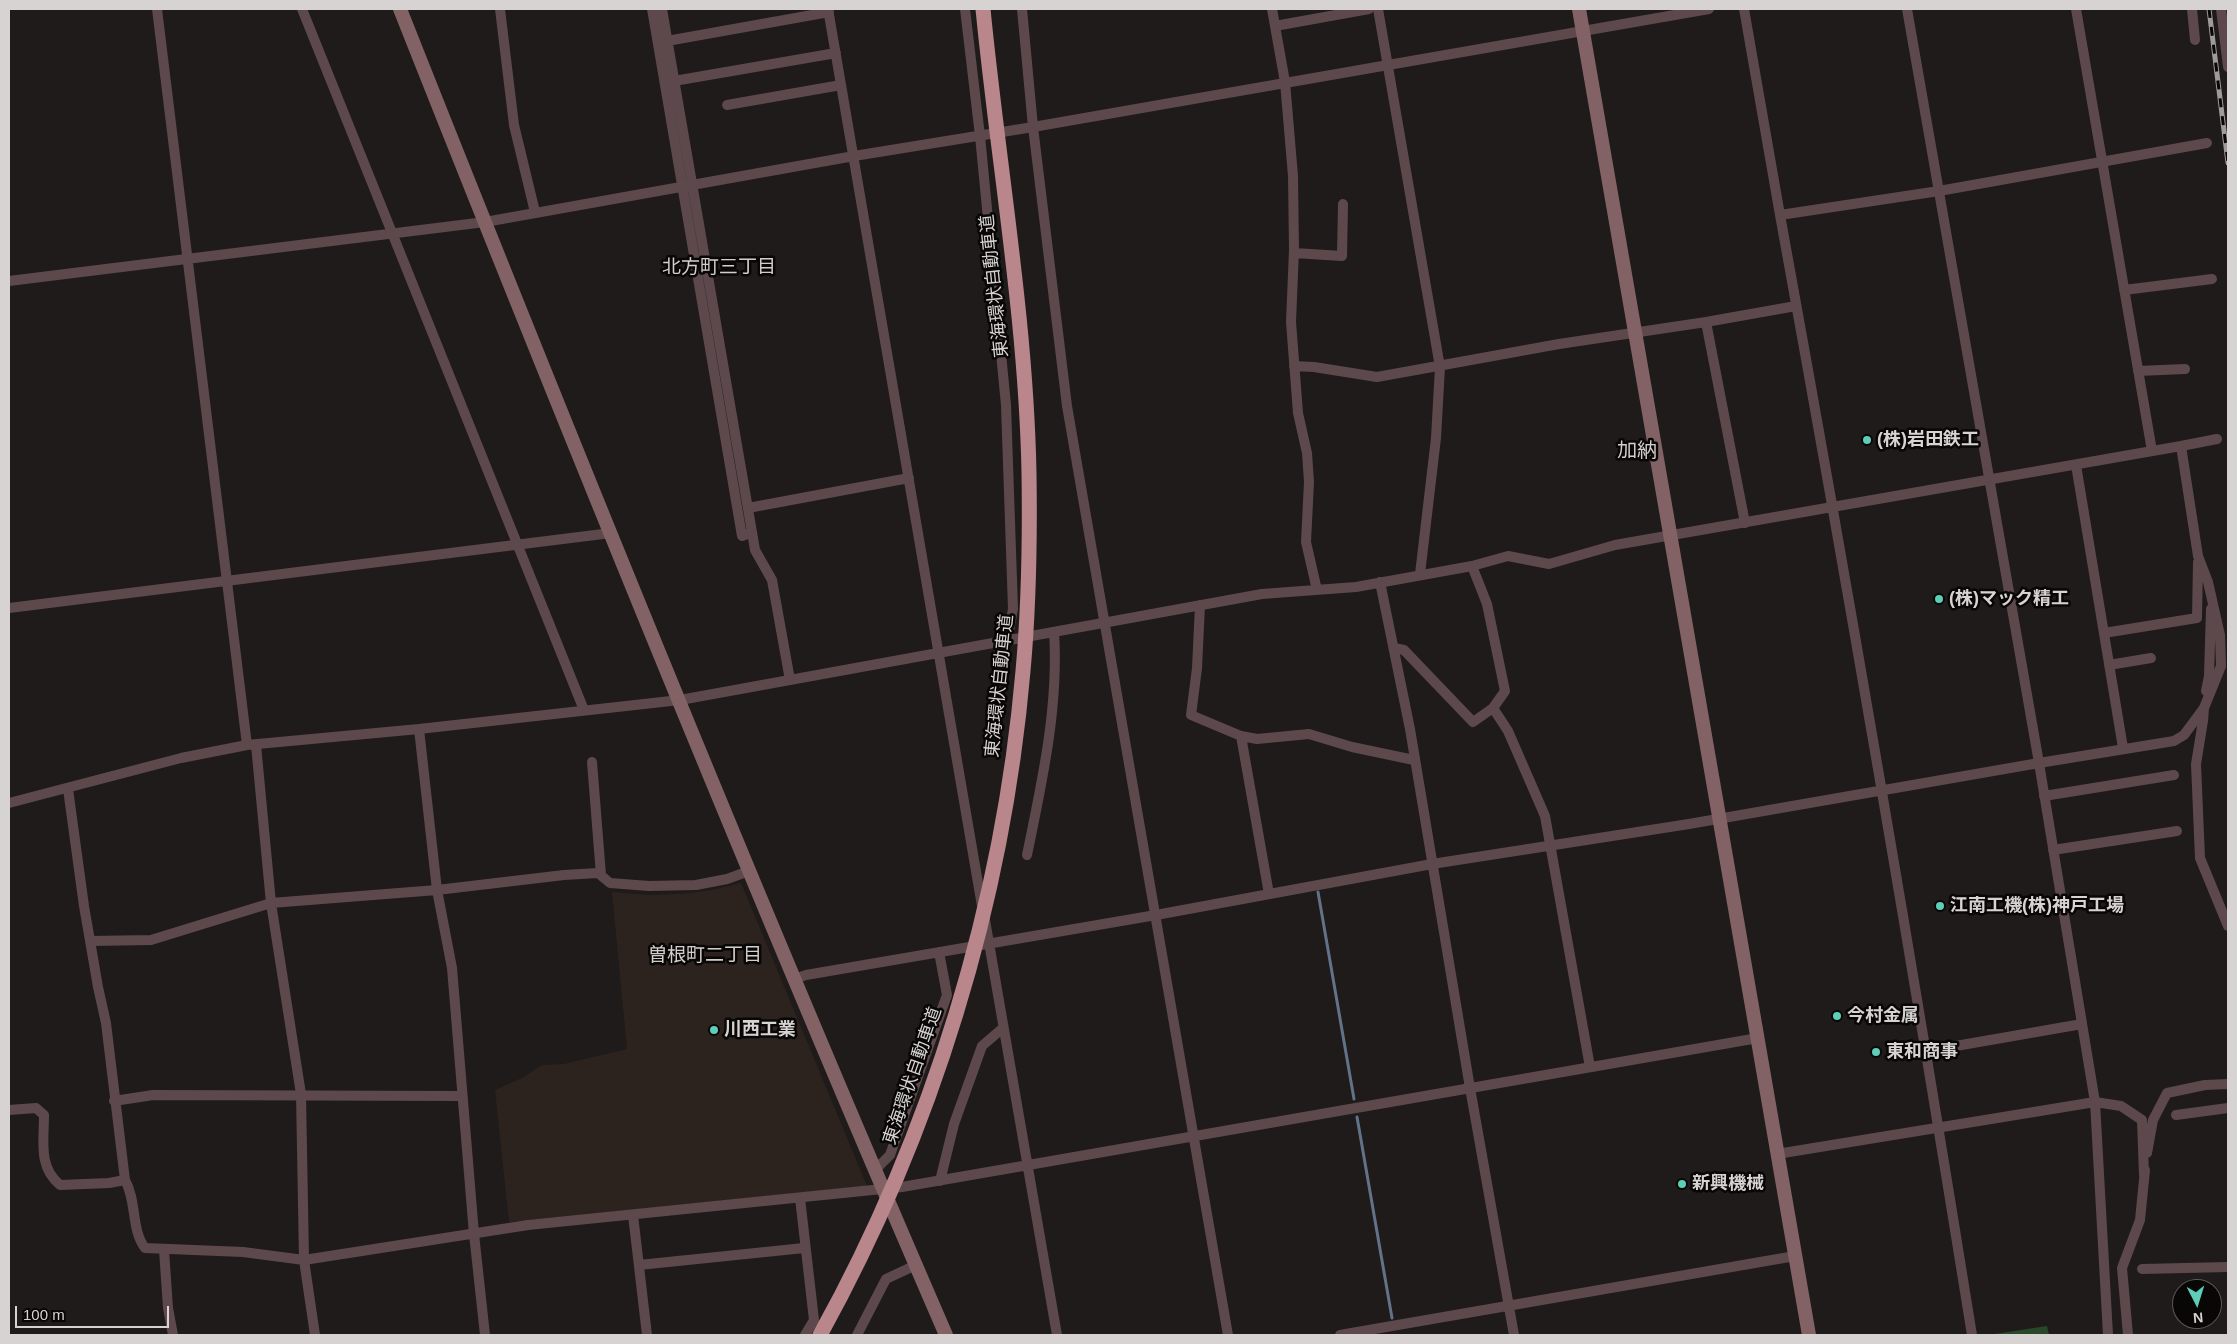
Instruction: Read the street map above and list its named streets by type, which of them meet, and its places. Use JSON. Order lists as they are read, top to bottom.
{
  "streets": {
    "highway": ["東海環状自動車道"]
  },
  "districts": ["北方町三丁目", "加納", "曽根町二丁目"],
  "places": [
    "(株)岩田鉄工",
    "(株)マック精工",
    "江南工機(株)神戸工場",
    "今村金属",
    "川西工業",
    "東和商事",
    "新興機械"
  ],
  "scale_bar": "100 m",
  "north": "bottom"
}
